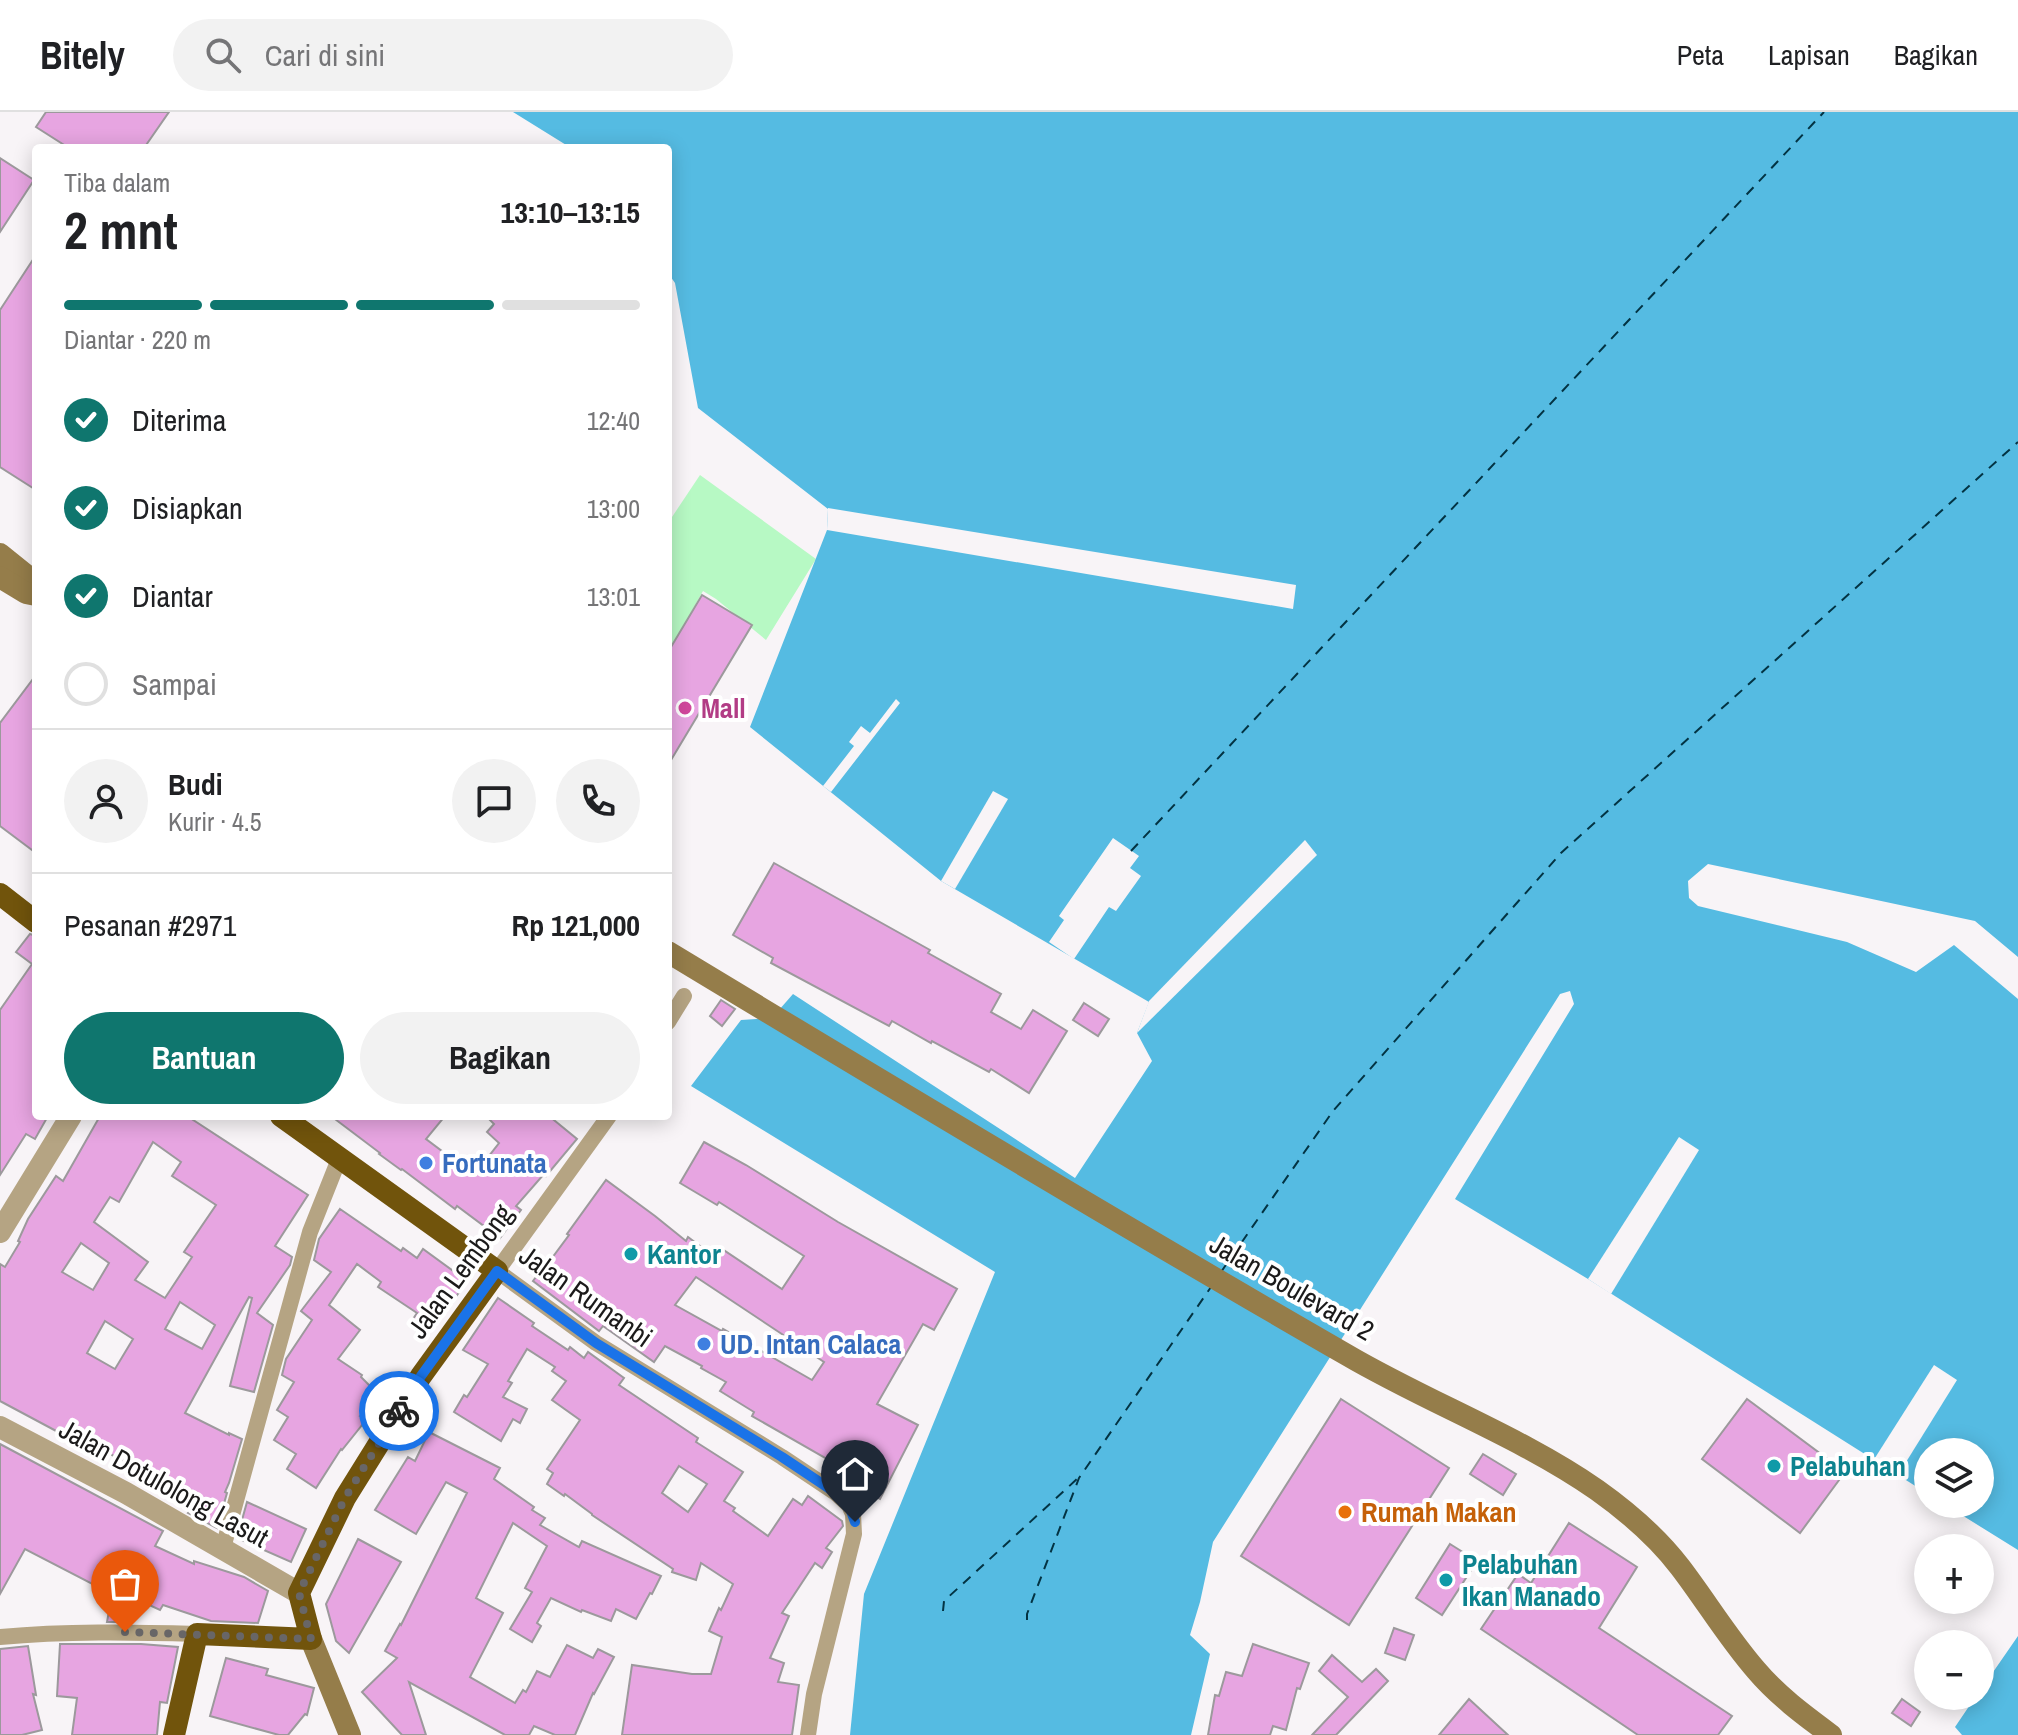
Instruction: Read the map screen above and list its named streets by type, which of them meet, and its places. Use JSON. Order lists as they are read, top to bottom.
{
  "streets": {
    "highway": ["Jalan Lembong", "Jalan Rumanbi"],
    "main road": ["Jalan Boulevard 2"],
    "street": ["Jalan Dotulolong Lasut"]
  },
  "crossings": [
    ["Jalan Lembong", "Jalan Rumanbi"],
    ["Jalan Lembong", "Jalan Dotulolong Lasut"]
  ],
  "places": [
    "Mall",
    "Fortunata",
    "Kantor",
    "UD. Intan Calaca",
    "Pelabuhan",
    "Rumah Makan",
    "Pelabuhan Ikan Manado"
  ],
  "page": {
    "header": "Bitely",
    "search": "Cari di sini",
    "nav": ["Peta", "Lapisan", "Bagikan"],
    "heading": ["2 mnt", "Tiba dalam", "13:10–13:15"],
    "panel": [
      "Budi",
      "Kurir · 4.5",
      "Pesanan #2971",
      "Rp 121,000"
    ],
    "bar": "Diantar · 220 m",
    "list": [
      ["Diterima", "12:40"],
      ["Disiapkan", "13:00"],
      ["Diantar", "13:01"],
      "Sampai"
    ],
    "buttons": ["Bantuan", "Bagikan"],
    "map_buttons": ["+", "−"]
  }
}
